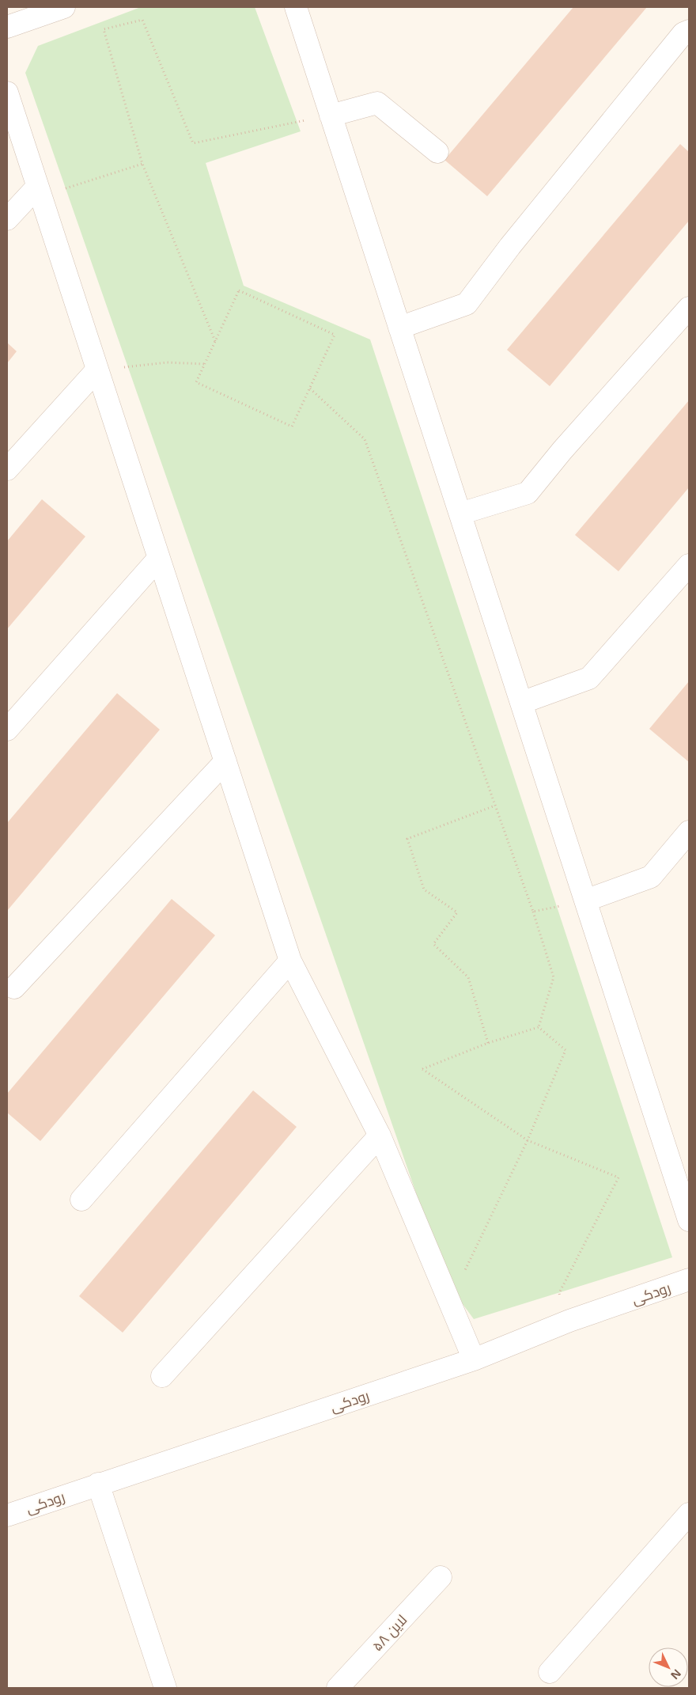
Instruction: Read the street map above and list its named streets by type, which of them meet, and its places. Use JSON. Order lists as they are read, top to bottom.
{
  "streets": {
    "street": ["رودکی", "لاین ۵۸"]
  },
  "north": "bottom right"
}
